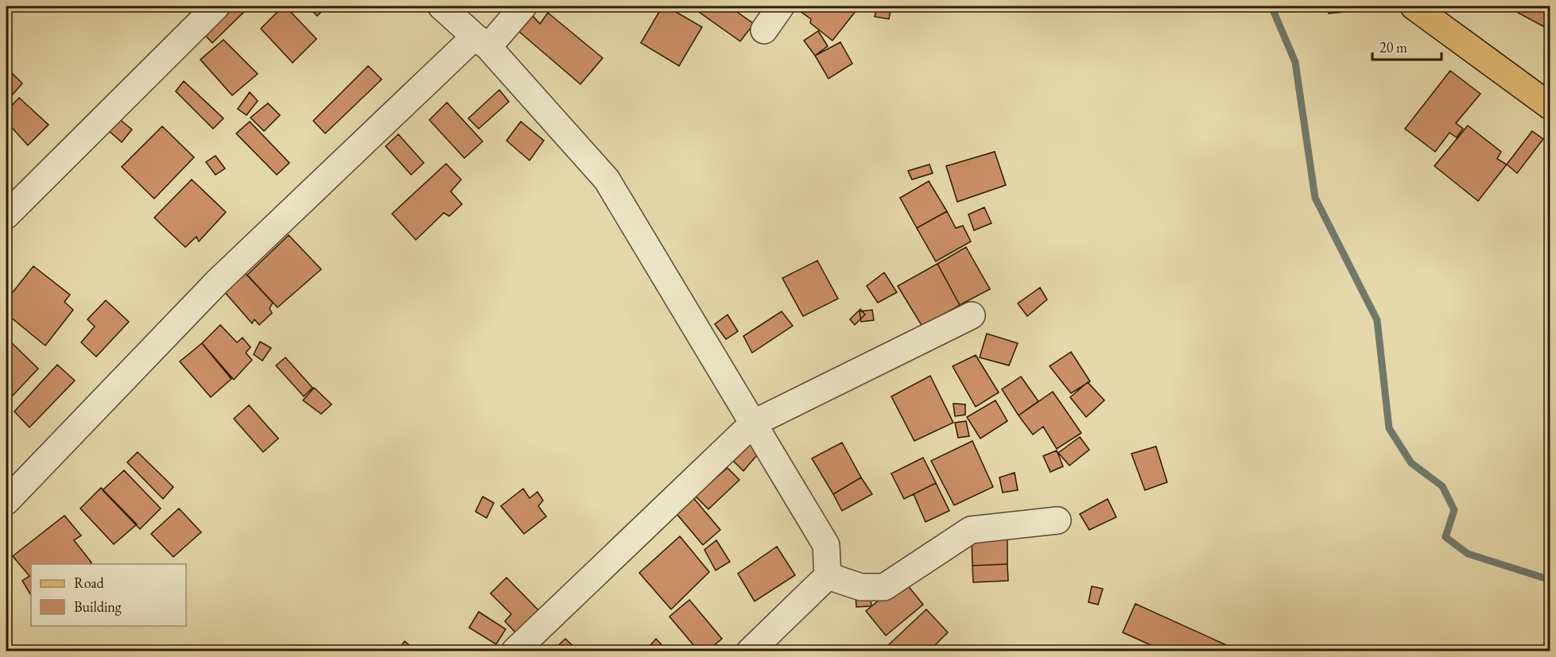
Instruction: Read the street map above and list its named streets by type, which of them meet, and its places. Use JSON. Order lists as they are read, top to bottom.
{
  "legend": ["Road", "Building"],
  "scale_bar": "20 m"
}
